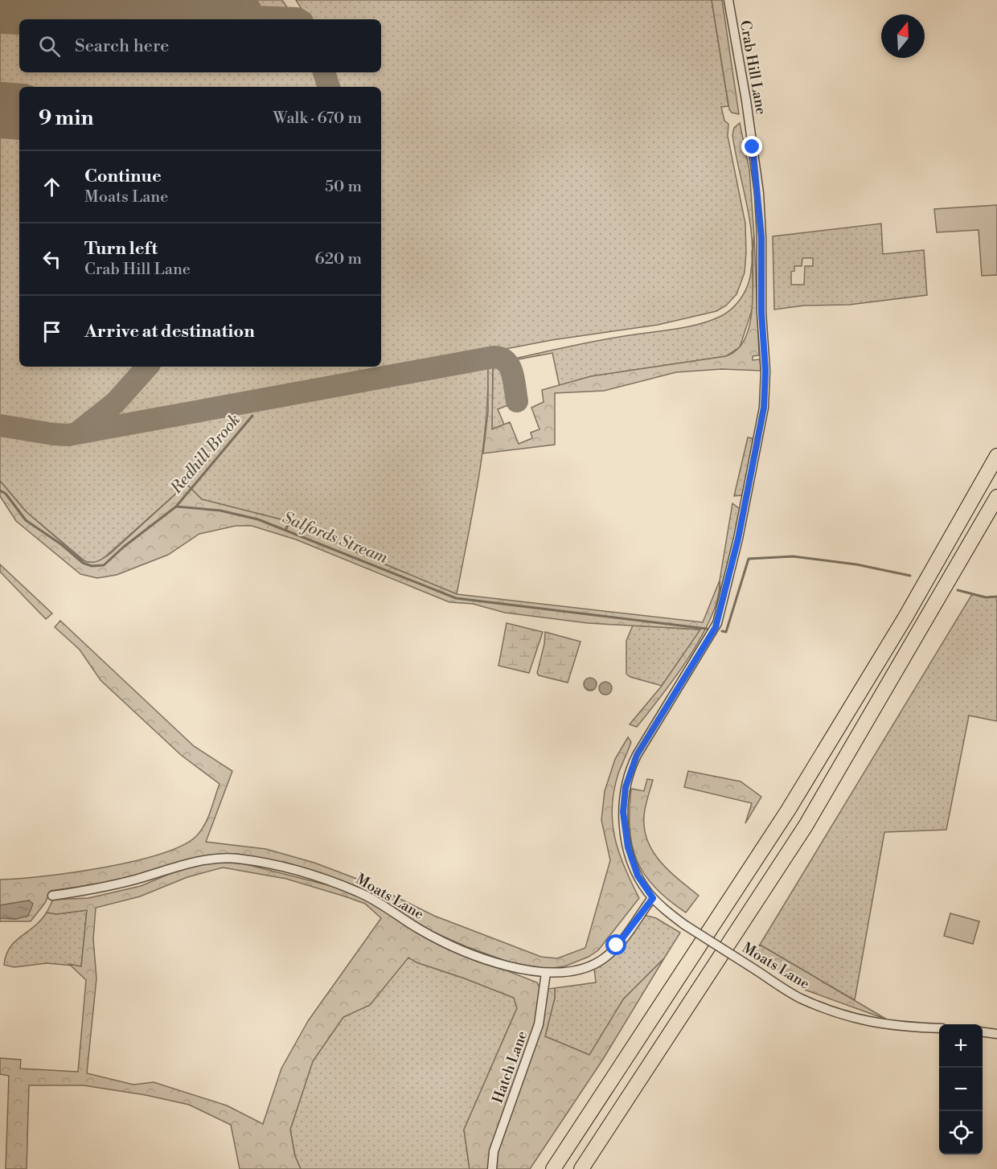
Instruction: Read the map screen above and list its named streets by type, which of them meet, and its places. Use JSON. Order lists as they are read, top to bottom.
{
  "streets": {
    "street": ["Crab Hill Lane", "Moats Lane", "Hatch Lane"]
  },
  "crossings": [
    ["Crab Hill Lane", "Moats Lane"],
    ["Moats Lane", "Hatch Lane"]
  ],
  "water": ["Redhill Brook", "Salfords Stream"],
  "north": "top",
  "page": {
    "search": "Search here",
    "heading": ["9 min", "Walk · 670 m"],
    "list": [
      ["Continue", "Moats Lane", "50 m"],
      ["Turn left", "Crab Hill Lane", "620 m"],
      "Arrive at destination"
    ],
    "map_buttons": ["+", "−"]
  }
}
